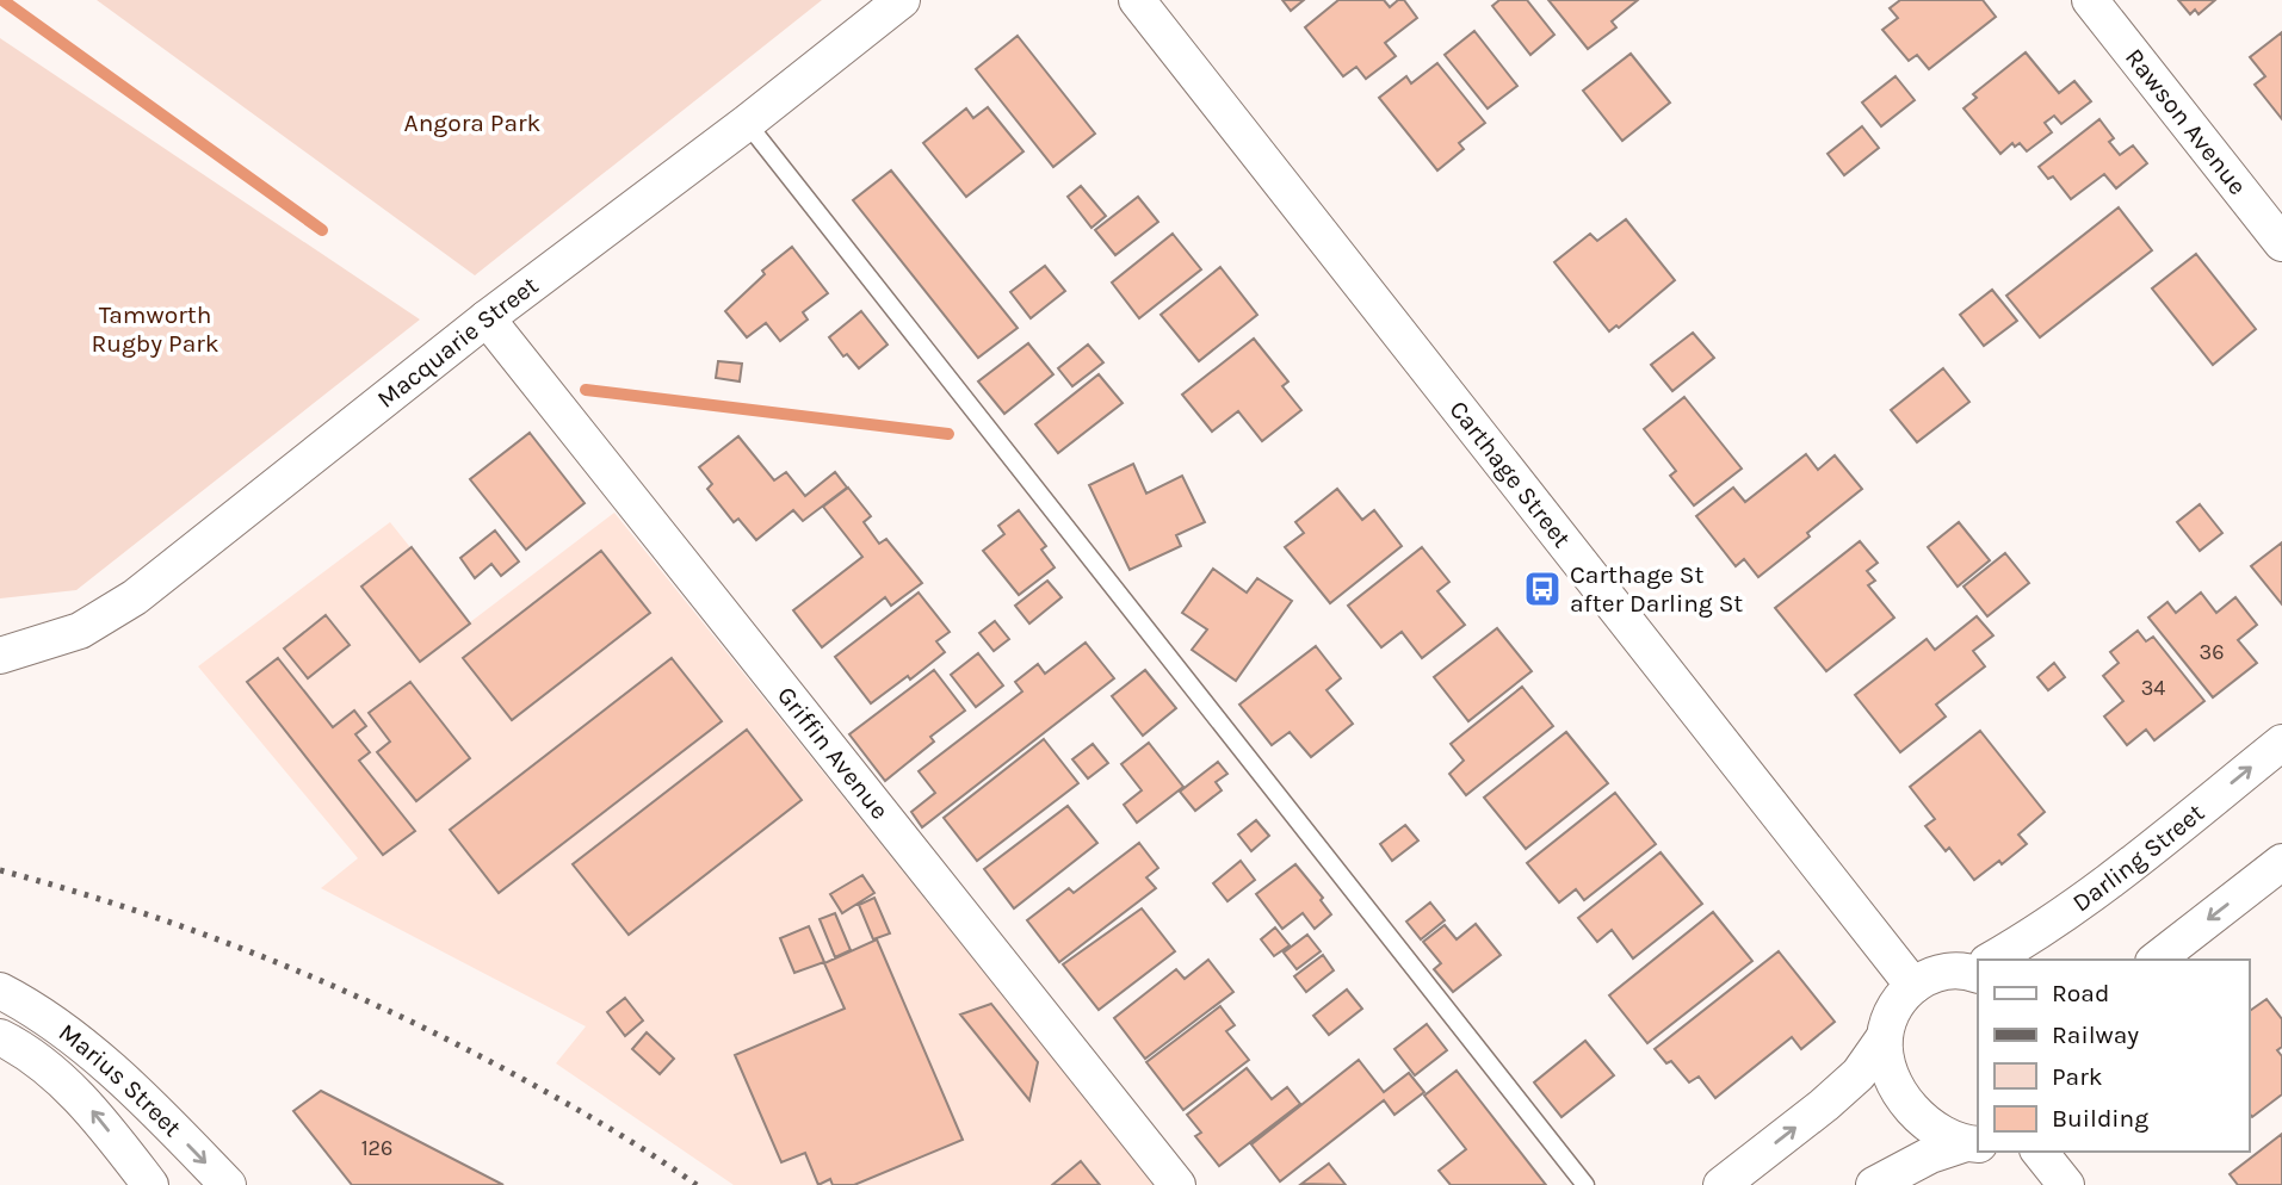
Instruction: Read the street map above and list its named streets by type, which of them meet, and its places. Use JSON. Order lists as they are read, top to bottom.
{
  "streets": {
    "street": [
      "Rawson Avenue",
      "Macquarie Street",
      "Carthage Street",
      "Griffin Avenue",
      "Darling Street",
      "Marius Street"
    ]
  },
  "crossings": [
    ["Macquarie Street", "Griffin Avenue"]
  ],
  "parks": ["Angora Park", "Tamworth Rugby Park"],
  "places": {
    "bus stop": ["Carthage St after Darling St"]
  },
  "house_numbers": ["36", "34", "126"],
  "legend": [
    "Road",
    "Railway",
    "Park",
    "Building"
  ]
}
